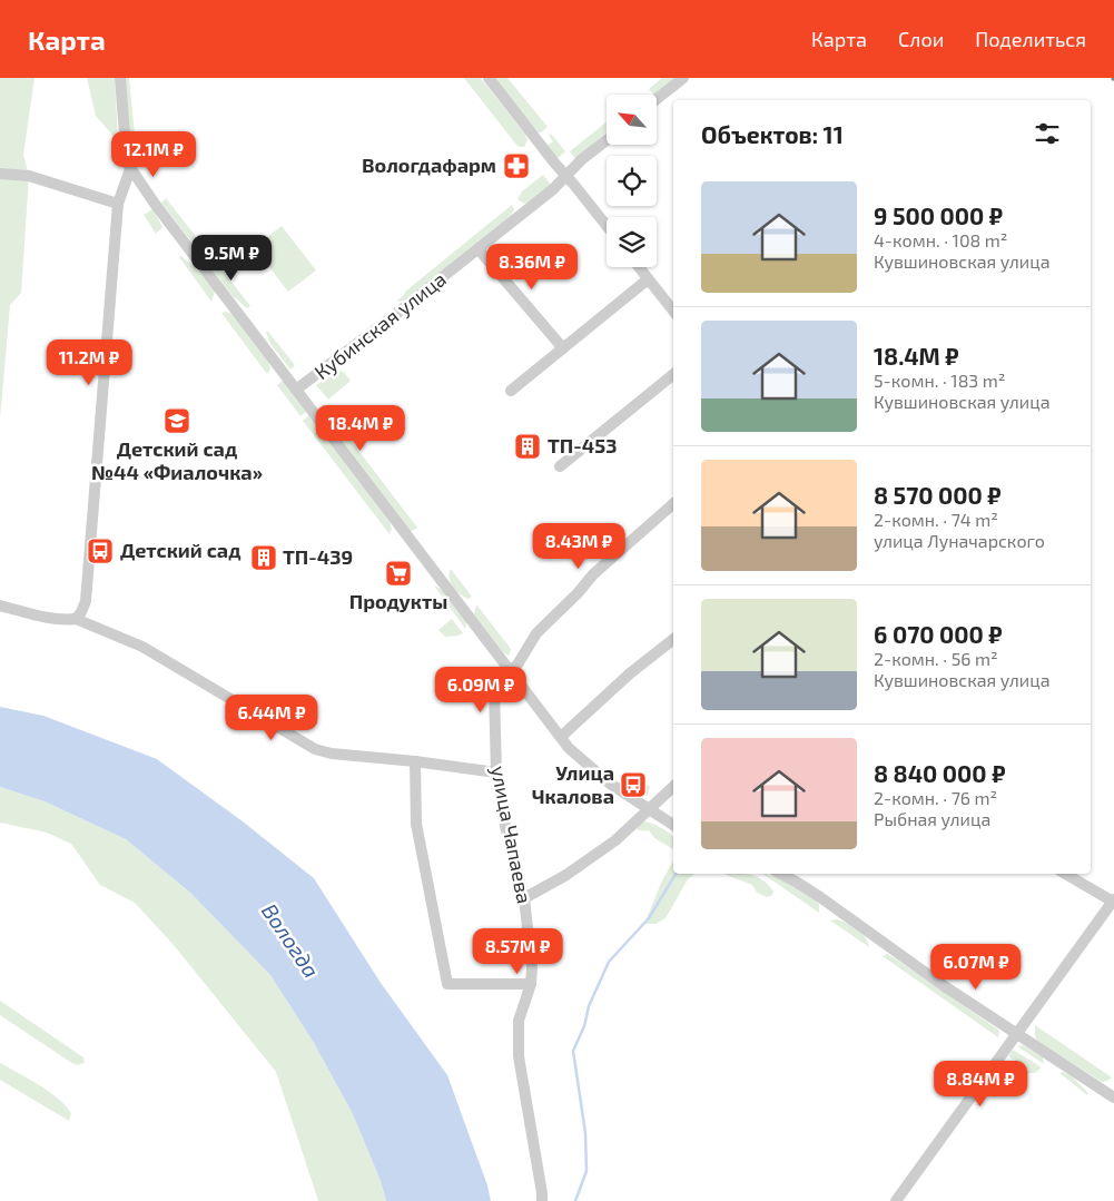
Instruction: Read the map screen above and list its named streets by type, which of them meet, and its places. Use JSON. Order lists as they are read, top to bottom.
{
  "streets": {
    "street": ["Кубинская улица", "улица Чапаева"]
  },
  "water": ["Вологда"],
  "places": {
    "pharmacy": ["Вологдафарм"],
    "school or university": ["Детский сад №44 «Фиалочка»"],
    "building": ["ТП-453", "ТП-439"],
    "bus stop": ["Детский сад", "Улица Чкалова"],
    "supermarket": ["Продукты"]
  },
  "north": "top left",
  "page": {
    "header": "Карта",
    "nav": ["Карта", "Слои", "Поделиться"],
    "heading": "Объектов: 11",
    "price": [
      "12.1M ₽",
      "9.5M ₽",
      "8.36M ₽",
      "11.2M ₽",
      "18.4M ₽",
      "8.43M ₽",
      "6.09M ₽",
      "6.44M ₽",
      "8.57M ₽",
      "6.07M ₽",
      "8.84M ₽"
    ],
    "list": [
      {
        "name": "9 500 000 ₽",
        "note": "4-комн. · 108 m² · Кувшиновская улица"
      },
      {
        "name": "18.4M ₽",
        "note": "5-комн. · 183 m² · Кувшиновская улица"
      },
      {
        "name": "8 570 000 ₽",
        "note": "2-комн. · 74 m² · улица Луначарского"
      },
      {
        "name": "6 070 000 ₽",
        "note": "2-комн. · 56 m² · Кувшиновская улица"
      },
      {
        "name": "8 840 000 ₽",
        "note": "2-комн. · 76 m² · Рыбная улица"
      }
    ]
  }
}
